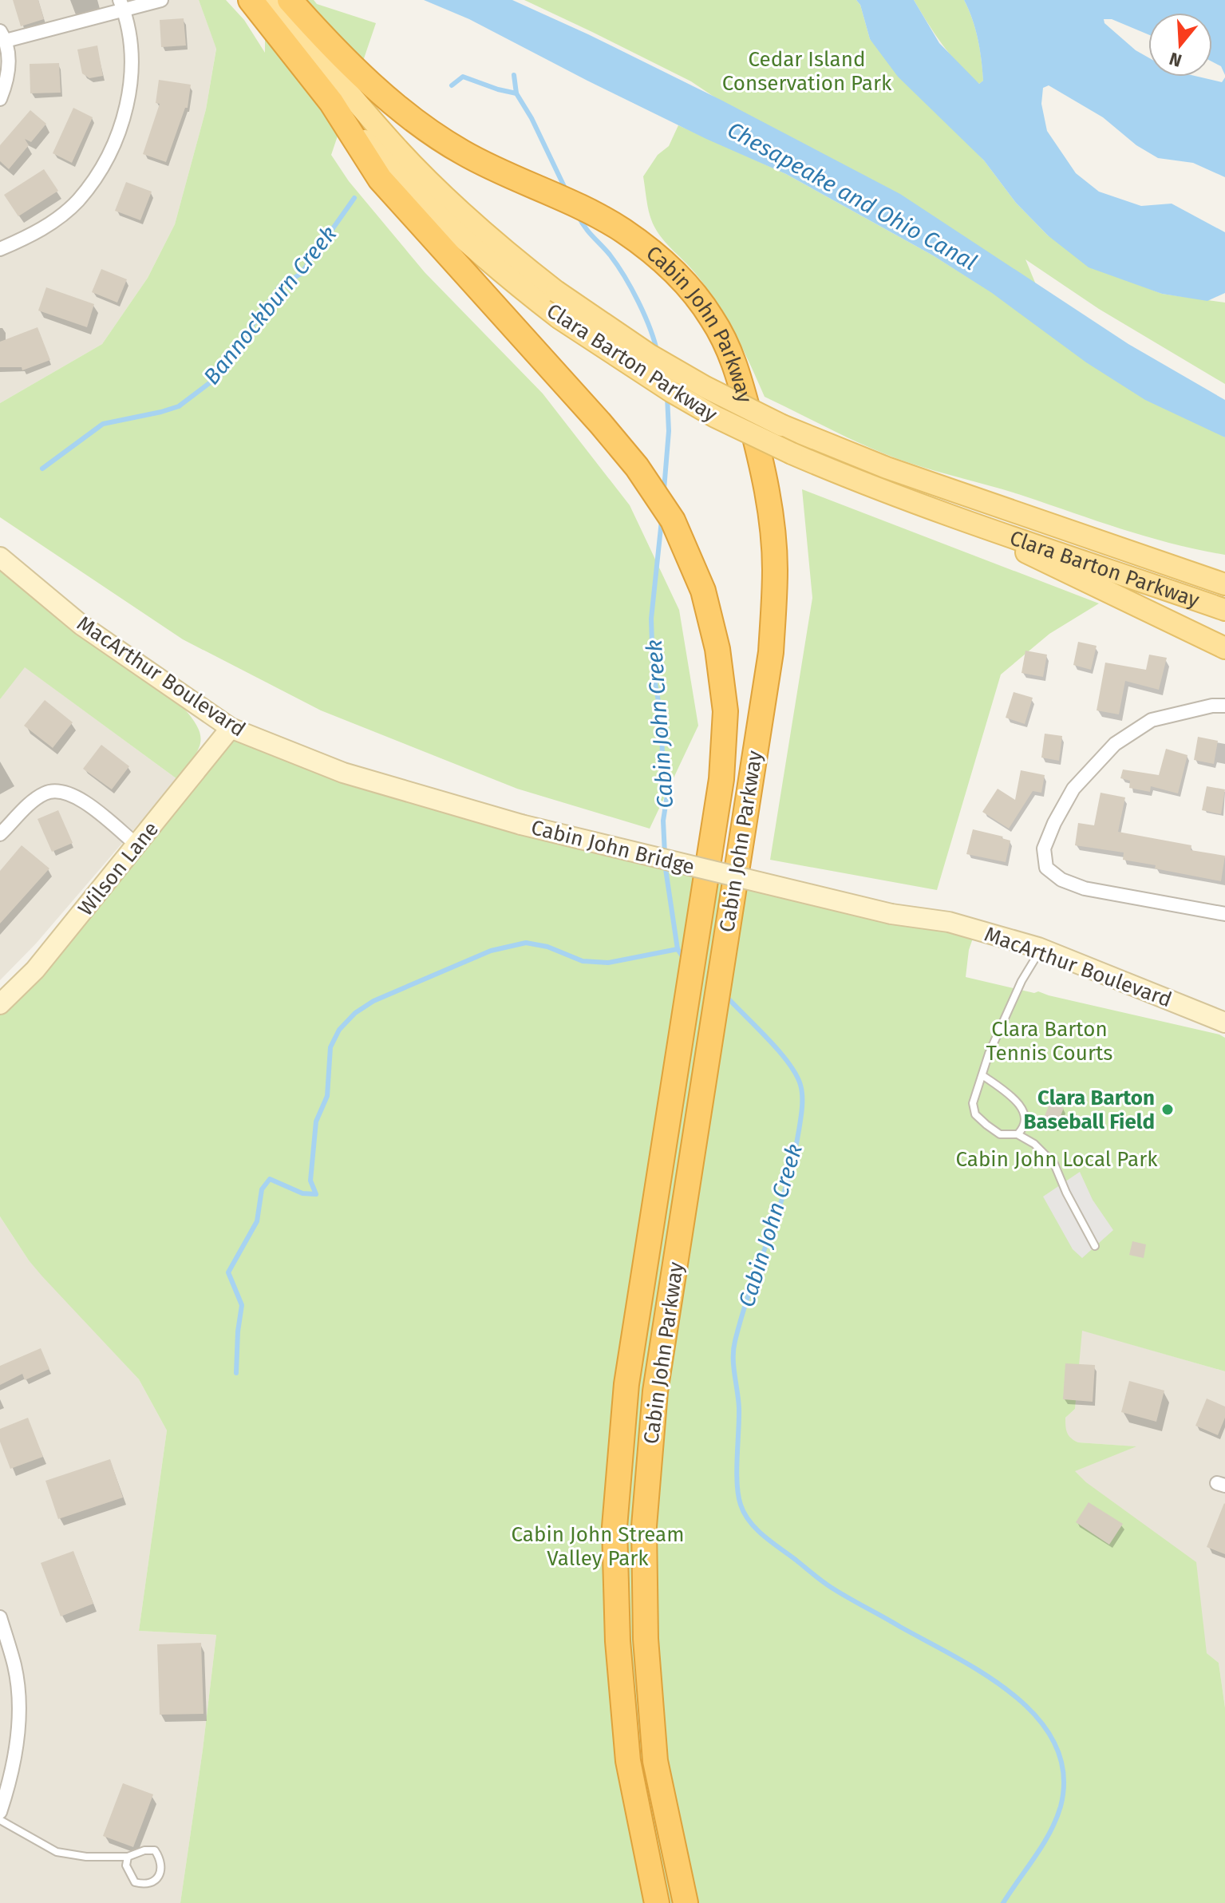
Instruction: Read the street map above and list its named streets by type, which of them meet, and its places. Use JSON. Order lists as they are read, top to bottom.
{
  "streets": {
    "highway": ["Cabin John Parkway", "Clara Barton Parkway"],
    "main road": ["MacArthur Boulevard", "Cabin John Bridge", "Wilson Lane"]
  },
  "crossings": [
    ["Cabin John Parkway", "Clara Barton Parkway"],
    ["MacArthur Boulevard", "Cabin John Bridge"],
    ["MacArthur Boulevard", "Wilson Lane"]
  ],
  "water": ["Chesapeake and Ohio Canal", "Bannockburn Creek", "Cabin John Creek"],
  "parks": [
    "Cedar Island Conservation Park",
    "Clara Barton Tennis Courts",
    "Cabin John Local Park",
    "Cabin John Stream Valley Park"
  ],
  "places": ["Clara Barton Baseball Field"],
  "north": "bottom"
}
